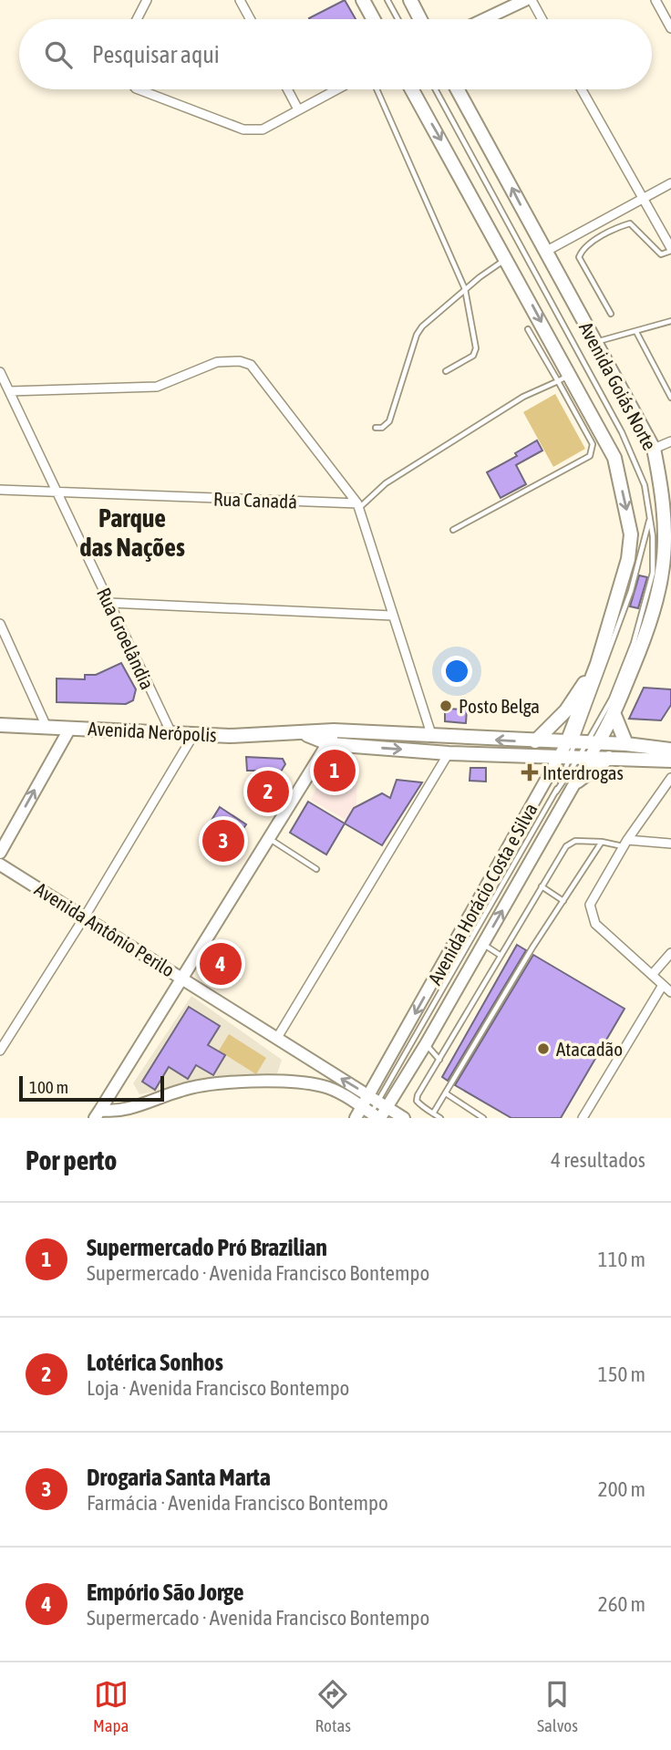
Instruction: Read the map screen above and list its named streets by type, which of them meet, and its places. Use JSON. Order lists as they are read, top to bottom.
{
  "streets": {
    "main road": ["Avenida Goiás Norte", "Avenida Nerópolis", "Avenida Horácio Costa e Silva"],
    "street": ["Rua Canadá", "Rua Groelândia", "Avenida Antônio Perilo"]
  },
  "crossings": [
    ["Avenida Goiás Norte", "Avenida Horácio Costa e Silva"],
    ["Rua Canadá", "Rua Groelândia"],
    ["Rua Groelândia", "Avenida Nerópolis"],
    ["Avenida Nerópolis", "Avenida Horácio Costa e Silva"],
    ["Avenida Horácio Costa e Silva", "Avenida Antônio Perilo"]
  ],
  "districts": ["Parque das Nações"],
  "places": {
    "other": ["Posto Belga", "Atacadão"],
    "health": ["Interdrogas"]
  },
  "scale_bar": "100 m",
  "page": {
    "search": "Pesquisar aqui",
    "pins": [
      "1",
      "2",
      "3",
      "4"
    ],
    "scale": "100 m",
    "heading": ["Por perto", "4 resultados"],
    "list": [
      {
        "mark": "1",
        "name": "Supermercado Pró Brazilian",
        "note": "Supermercado · Avenida Francisco Bontempo",
        "value": "110 m"
      },
      {
        "mark": "2",
        "name": "Lotérica Sonhos",
        "note": "Loja · Avenida Francisco Bontempo",
        "value": "150 m"
      },
      {
        "mark": "3",
        "name": "Drogaria Santa Marta",
        "note": "Farmácia · Avenida Francisco Bontempo",
        "value": "200 m"
      },
      {
        "mark": "4",
        "name": "Empório São Jorge",
        "note": "Supermercado · Avenida Francisco Bontempo",
        "value": "260 m"
      }
    ],
    "nav": ["Mapa", "Rotas", "Salvos"]
  }
}
